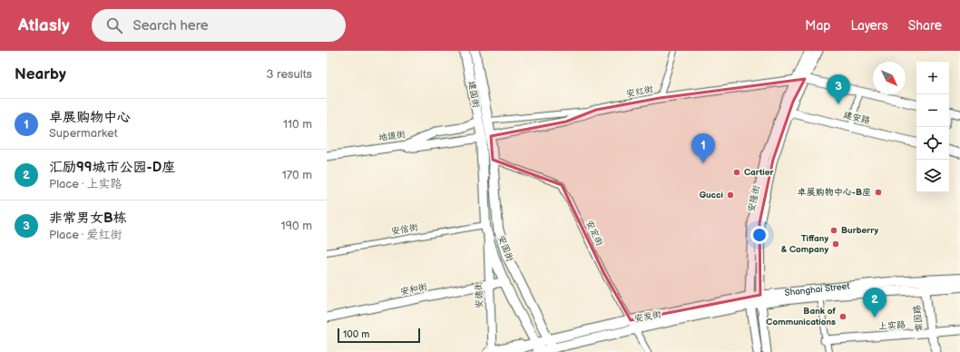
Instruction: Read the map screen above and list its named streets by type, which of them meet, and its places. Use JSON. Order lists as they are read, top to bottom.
{
  "streets": {
    "main road": [
      "安红街",
      "建国街",
      "建安路",
      "地道街",
      "安隆街",
      "安国街",
      "安和街",
      "Shanghai Street",
      "安德街",
      "安发街",
      "紫园路",
      "上实路"
    ],
    "street": ["安信街", "安定街"]
  },
  "crossings": [
    ["安红街", "建国街"],
    ["安红街", "安隆街"],
    ["安红街", "安国街"],
    ["建国街", "地道街"],
    ["建国街", "安国街"],
    ["建安路", "安隆街"],
    ["安隆街", "Shanghai Street"],
    ["安隆街", "安发街"],
    ["安信街", "安国街"],
    ["安定街", "安国街"],
    ["安定街", "安发街"],
    ["安国街", "安和街"],
    ["安国街", "安德街"],
    ["安国街", "安发街"],
    ["安和街", "安德街"],
    ["Shanghai Street", "安发街"],
    ["Shanghai Street", "紫园路"],
    ["安德街", "安发街"],
    ["紫园路", "上实路"]
  ],
  "places": [
    "Cartier",
    "卓展购物中心-B座",
    "Gucci",
    "Burberry",
    "Tiffany & Company",
    "Bank of Communications"
  ],
  "scale_bar": "100 m",
  "north": "bottom right",
  "page": {
    "header": "Atlasly",
    "search": "Search here",
    "nav": ["Map", "Layers", "Share"],
    "heading": ["Nearby", "3 results"],
    "map_buttons": ["+", "−"],
    "pins": ["3", "1", "2"],
    "list": [
      {
        "mark": "1",
        "name": "卓展购物中心",
        "note": "Supermarket",
        "value": "110 m"
      },
      {
        "mark": "2",
        "name": "汇励99城市公园-D座",
        "note": "Place · 上实路",
        "value": "170 m"
      },
      {
        "mark": "3",
        "name": "非常男女B栋",
        "note": "Place · 爱红街",
        "value": "190 m"
      }
    ],
    "scale": "100 m"
  }
}
